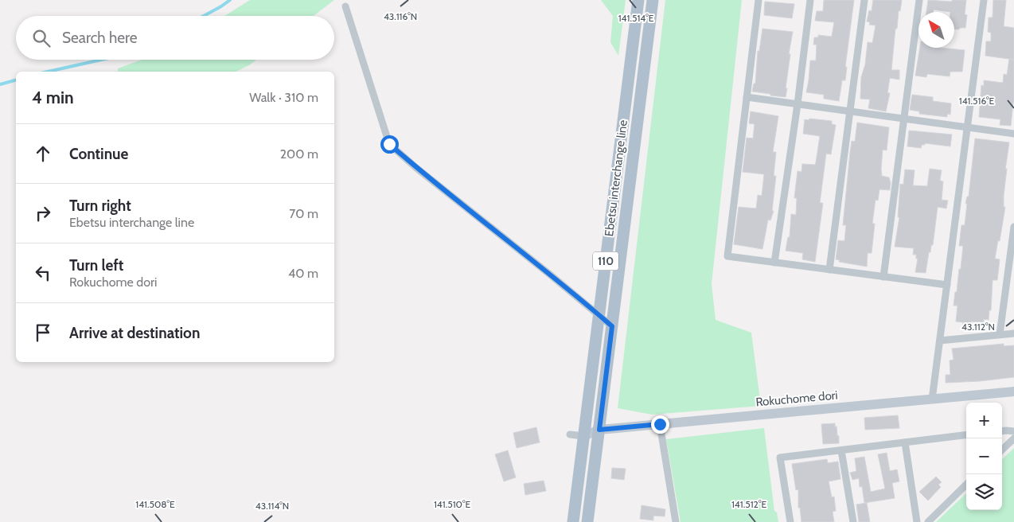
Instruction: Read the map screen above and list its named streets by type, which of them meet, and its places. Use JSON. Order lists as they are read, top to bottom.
{
  "streets": {
    "main road": ["Ebetsu interchange line", "110"],
    "street": ["Rokuchome dori"]
  },
  "crossings": [
    ["Ebetsu interchange line", "Rokuchome dori"]
  ],
  "north": "top left",
  "page": {
    "search": "Search here",
    "heading": ["4 min", "Walk · 310 m"],
    "list": [
      ["Continue", "200 m"],
      ["Turn right", "Ebetsu interchange line", "70 m"],
      ["Turn left", "Rokuchome dori", "40 m"],
      "Arrive at destination"
    ],
    "map_buttons": ["+", "−"]
  },
  "coordinates": [
    "43.116°N",
    "141.514°E",
    "141.516°E",
    "43.112°N",
    "141.508°E",
    "141.510°E",
    "141.512°E",
    "43.114°N"
  ]
}
